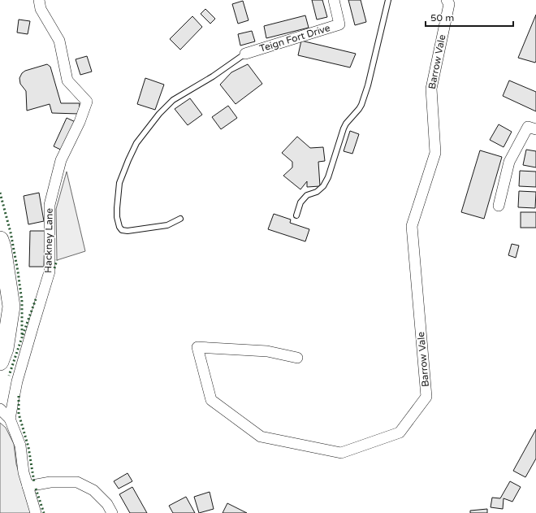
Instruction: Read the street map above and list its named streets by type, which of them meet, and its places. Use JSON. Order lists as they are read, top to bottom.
{
  "streets": {
    "street": ["Teign Fort Drive", "Barrow Vale", "Hackney Lane"]
  },
  "scale_bar": "50 m"
}
